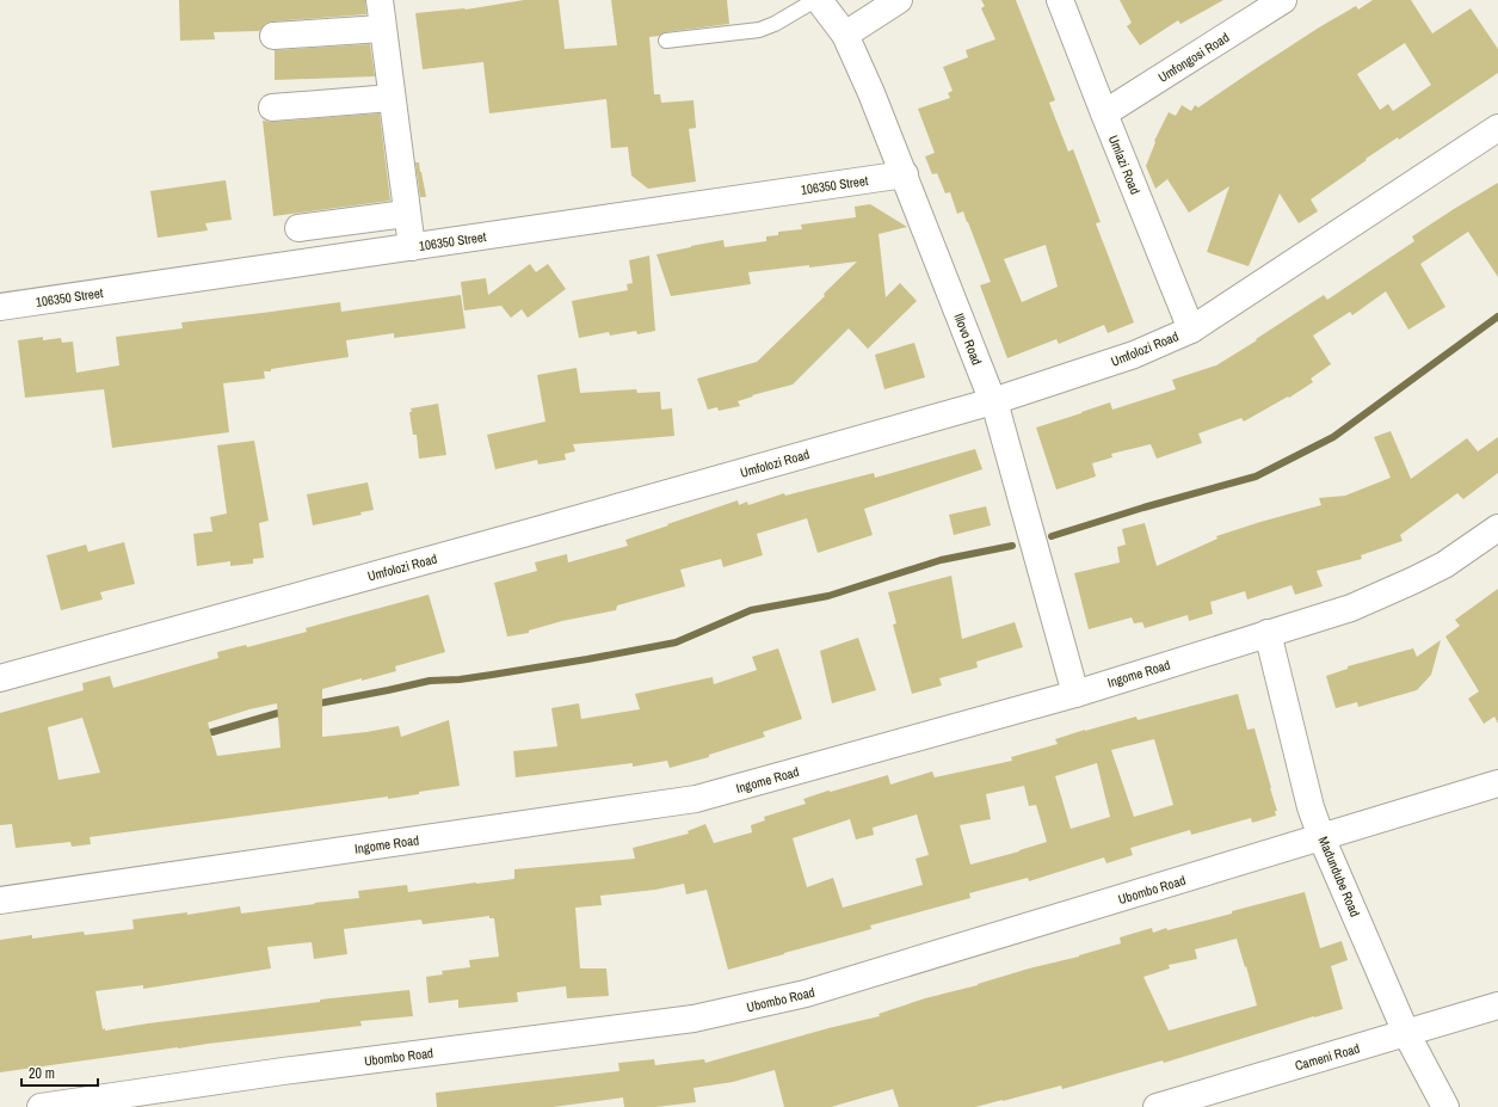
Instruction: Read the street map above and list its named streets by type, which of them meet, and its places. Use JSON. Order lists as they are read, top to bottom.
{
  "streets": {
    "street": [
      "Umfongosi Road",
      "Umlazi Road",
      "106350 Street",
      "Illovo Road",
      "Umfolozi Road",
      "Ingome Road",
      "Madundube Road",
      "Ubombo Road",
      "Cameni Road"
    ]
  },
  "crossings": [
    ["Umfongosi Road", "Umlazi Road"],
    ["Umlazi Road", "Umfolozi Road"],
    ["106350 Street", "Illovo Road"],
    ["Illovo Road", "Umfolozi Road"],
    ["Illovo Road", "Ingome Road"],
    ["Ingome Road", "Madundube Road"],
    ["Madundube Road", "Ubombo Road"],
    ["Madundube Road", "Cameni Road"]
  ],
  "scale_bar": "20 m"
}
